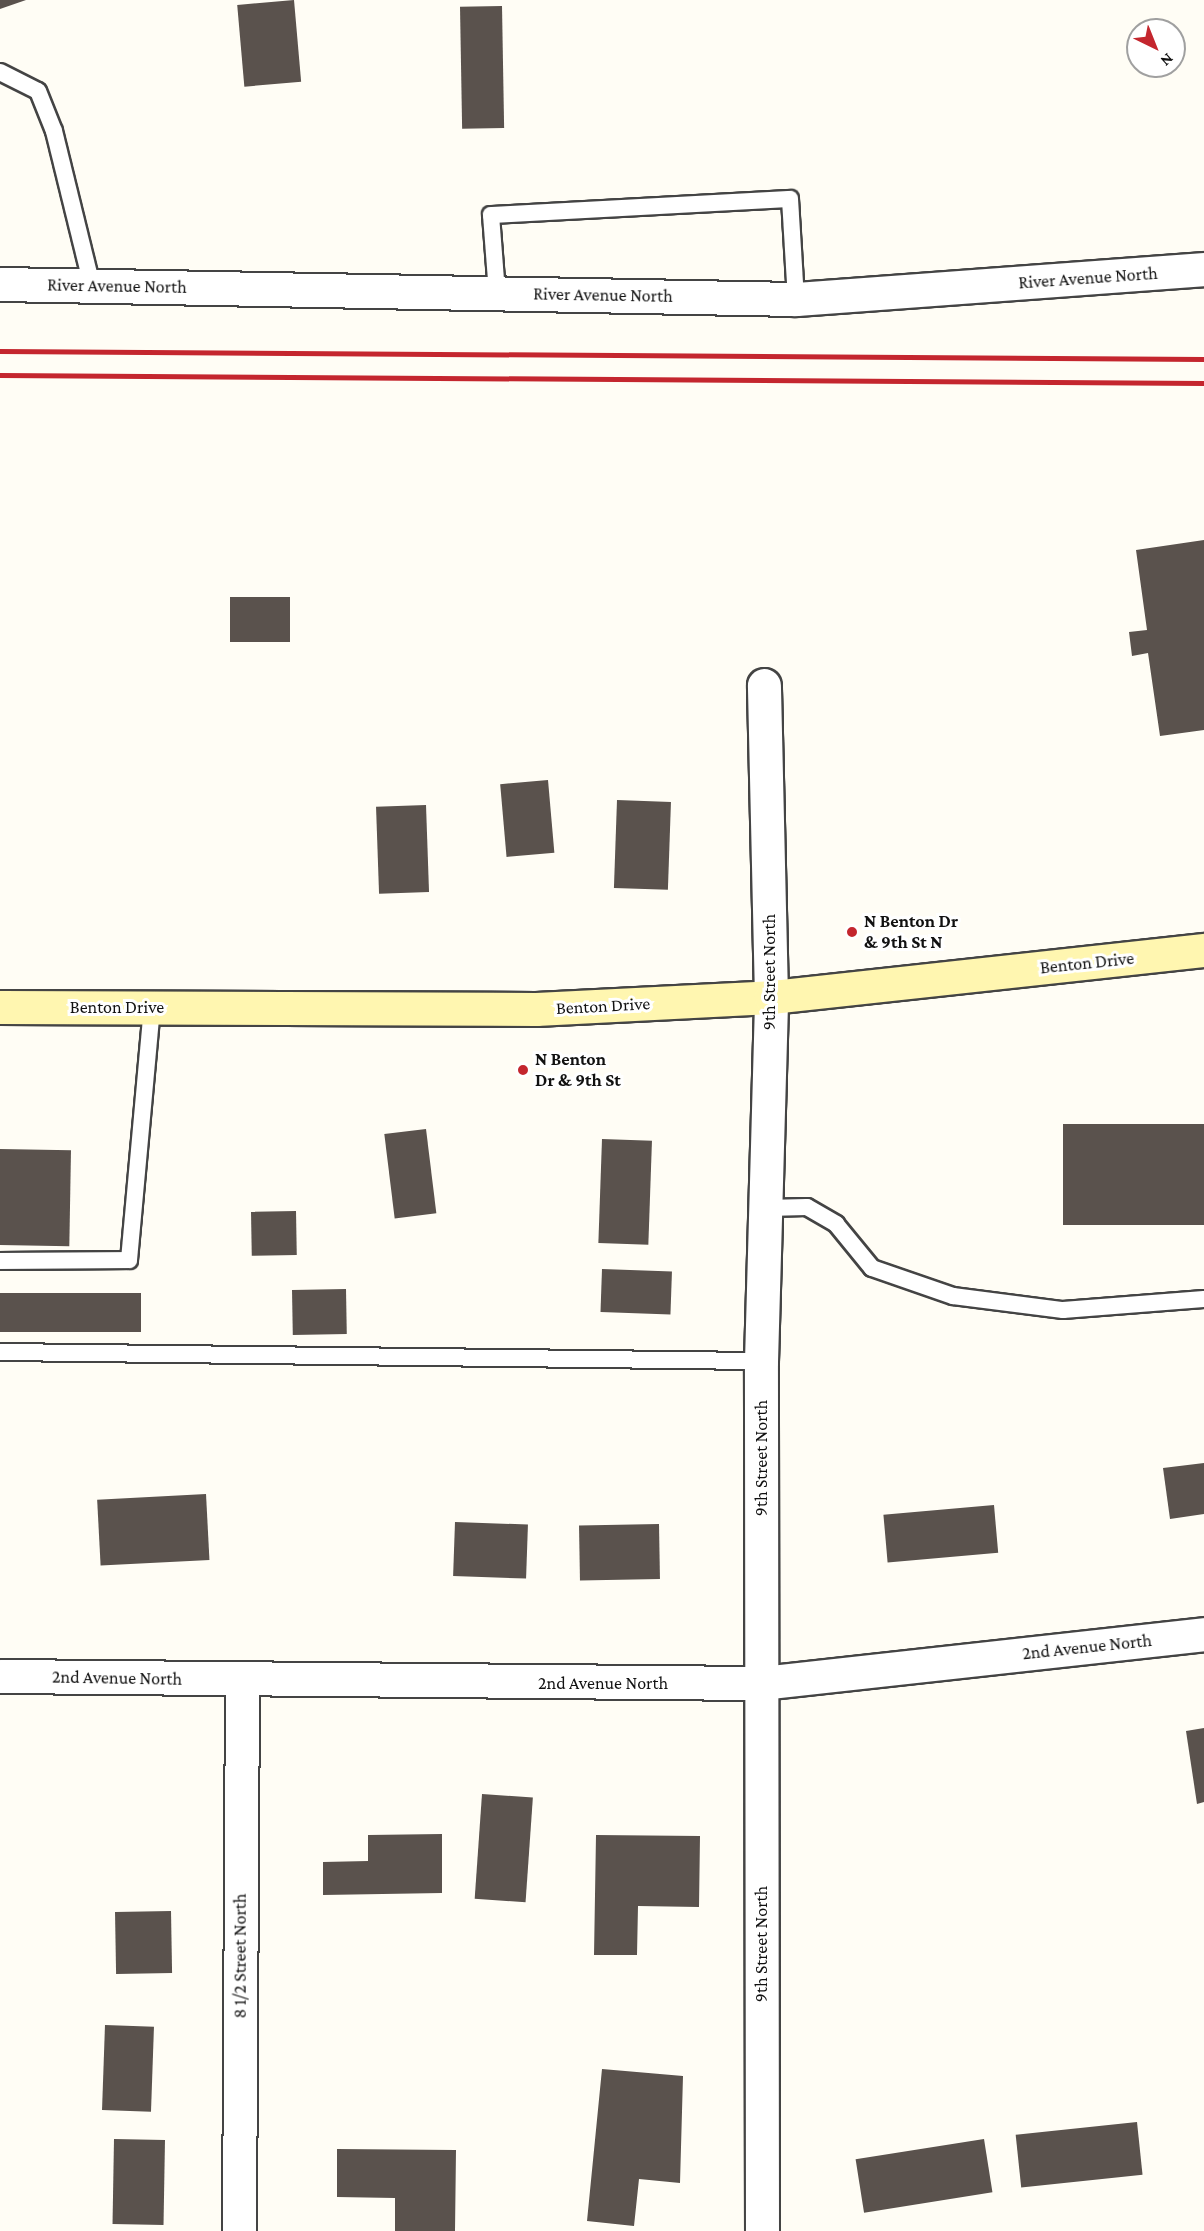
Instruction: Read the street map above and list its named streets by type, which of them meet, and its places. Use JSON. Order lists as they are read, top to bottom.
{
  "streets": {
    "main road": ["Benton Drive"],
    "street": [
      "River Avenue North",
      "9th Street North",
      "2nd Avenue North",
      "8 1/2 Street North"
    ]
  },
  "crossings": [
    ["Benton Drive", "9th Street North"],
    ["9th Street North", "2nd Avenue North"],
    ["2nd Avenue North", "8 1/2 Street North"]
  ],
  "places": ["N Benton Dr & 9th St N", "N Benton Dr & 9th St"],
  "north": "bottom right"
}
